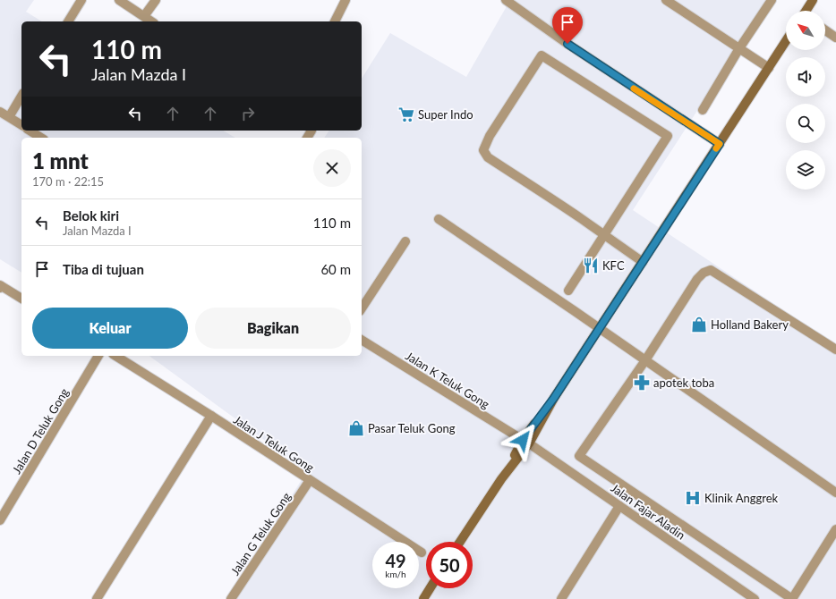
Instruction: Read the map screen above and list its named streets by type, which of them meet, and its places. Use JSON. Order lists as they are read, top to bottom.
{
  "streets": {
    "street": [
      "Jalan K Teluk Gong",
      "Jalan D Teluk Gong",
      "Jalan J Teluk Gong",
      "Jalan Fajar Aladin",
      "Jalan G Teluk Gong"
    ]
  },
  "crossings": [
    ["Jalan K Teluk Gong", "Jalan Fajar Aladin"],
    ["Jalan J Teluk Gong", "Jalan G Teluk Gong"]
  ],
  "places": {
    "supermarket": ["Super Indo"],
    "restaurant": ["KFC"],
    "shop": ["Holland Bakery", "Pasar Teluk Gong"],
    "pharmacy": ["apotek toba"],
    "hospital": ["Klinik Anggrek"]
  },
  "north": "top left",
  "page": {
    "turn": ["110 m", "Jalan Mazda I"],
    "heading": ["1 mnt", "170 m · 22:15"],
    "list": [
      {
        "name": "Belok kiri",
        "note": "Jalan Mazda I",
        "value": "110 m"
      },
      {
        "name": "Tiba di tujuan",
        "value": "60 m"
      }
    ],
    "buttons": ["Keluar", "Bagikan"],
    "speed": "49 km/h",
    "limit": "50"
  }
}
